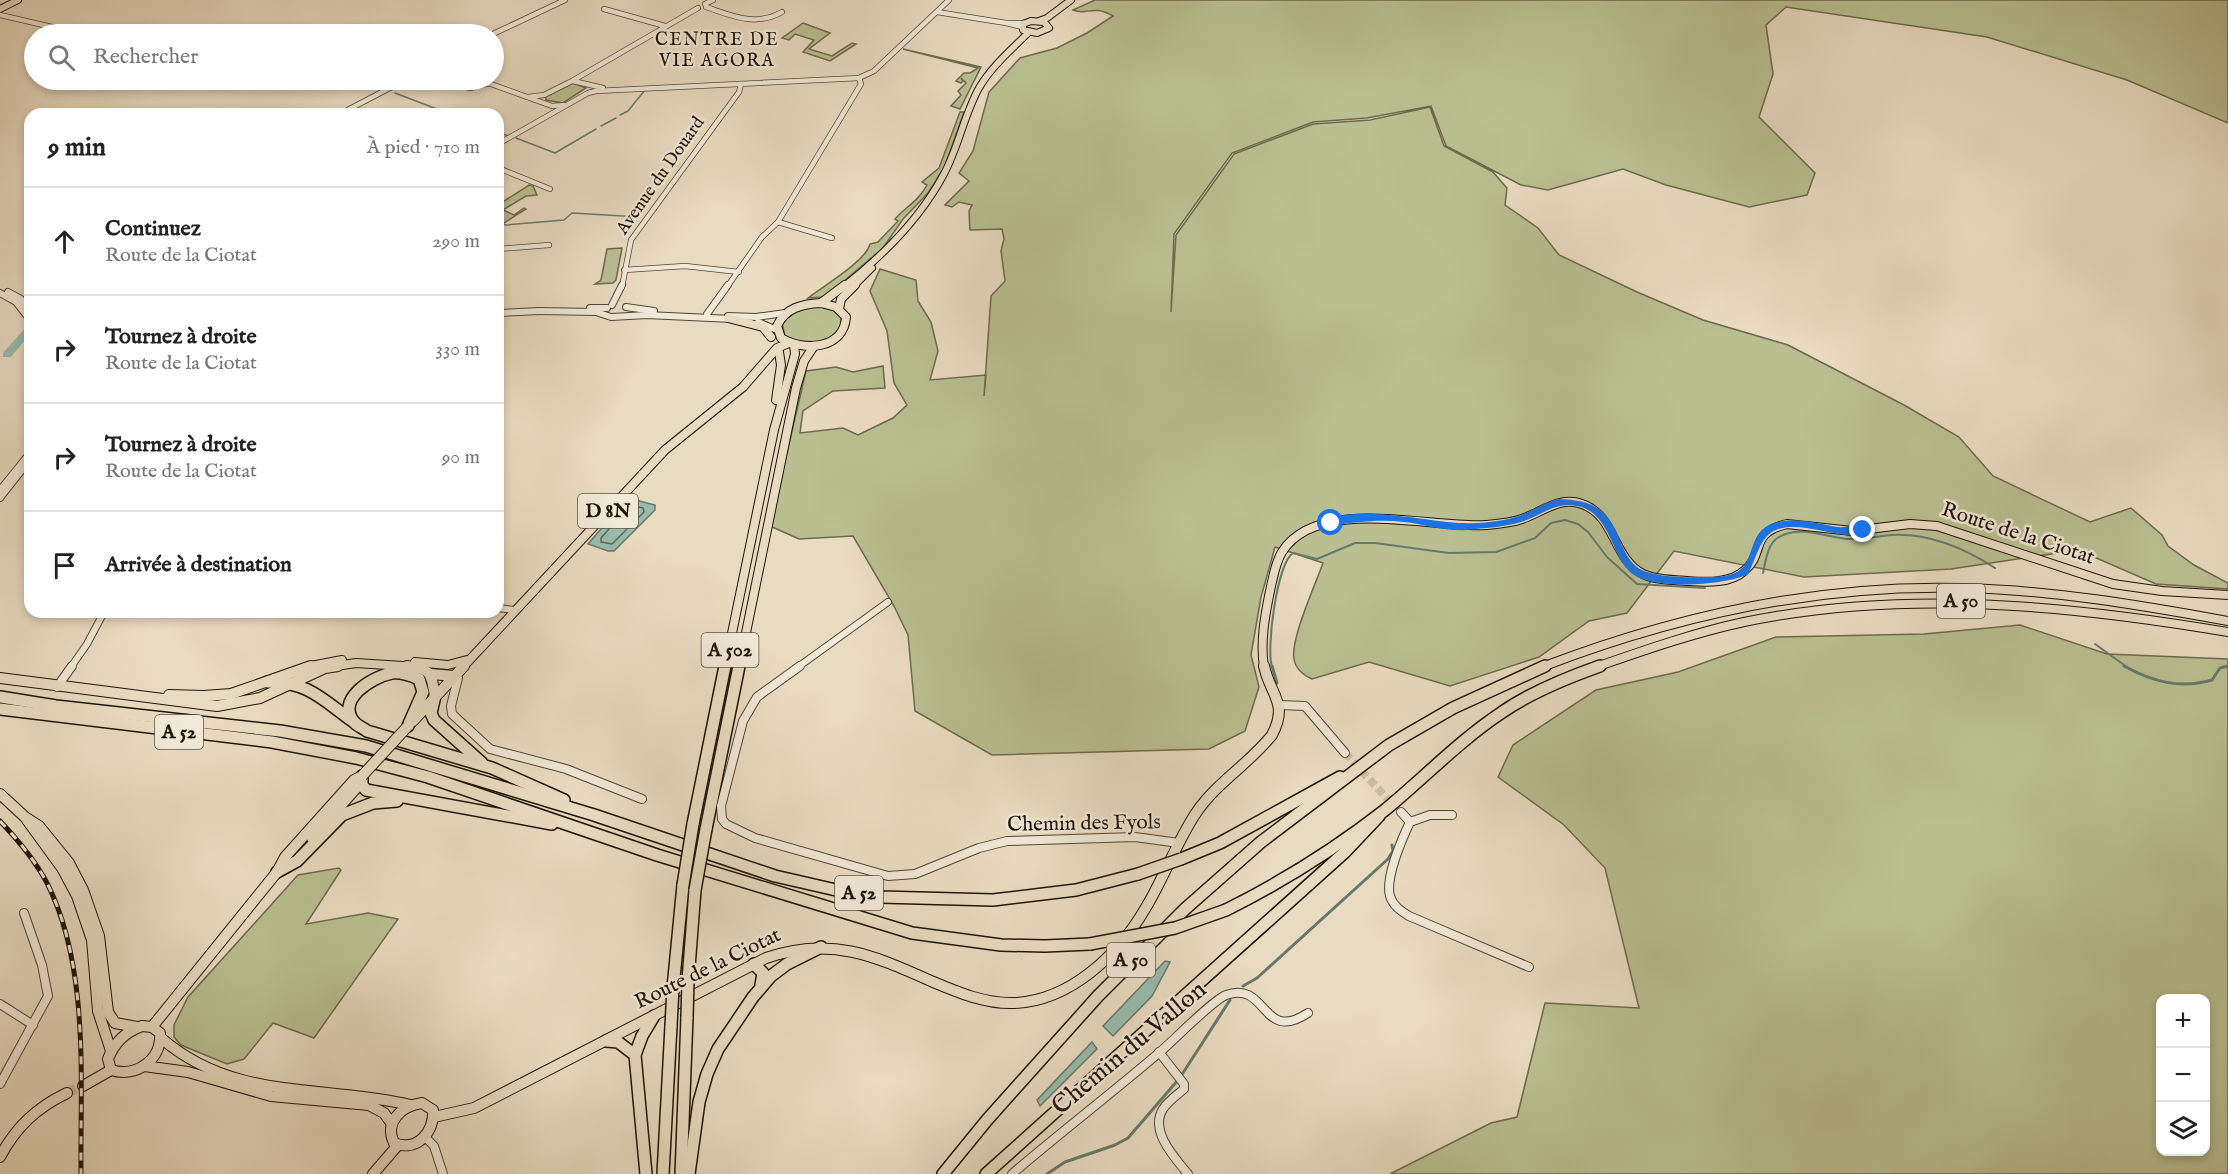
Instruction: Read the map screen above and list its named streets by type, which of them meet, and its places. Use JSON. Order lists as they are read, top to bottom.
{
  "streets": {
    "highway": ["A 50", "A 502", "A 52"],
    "main road": ["D 8N", "Route de la Ciotat"],
    "street": ["Avenue du Douard", "Chemin des Fyols", "Chemin du Vallon"]
  },
  "crossings": [
    ["D 8N", "A 502"],
    ["Route de la Ciotat", "Chemin des Fyols"],
    ["A 50", "A 52"]
  ],
  "districts": ["CENTRE DE VIE AGORA"],
  "page": {
    "search": "Rechercher",
    "heading": ["9 min", "À pied · 710 m"],
    "list": [
      ["Continuez", "Route de la Ciotat", "290 m"],
      ["Tournez à droite", "Route de la Ciotat", "330 m"],
      ["Tournez à droite", "Route de la Ciotat", "90 m"],
      "Arrivée à destination"
    ],
    "map_buttons": ["+", "−"]
  }
}
